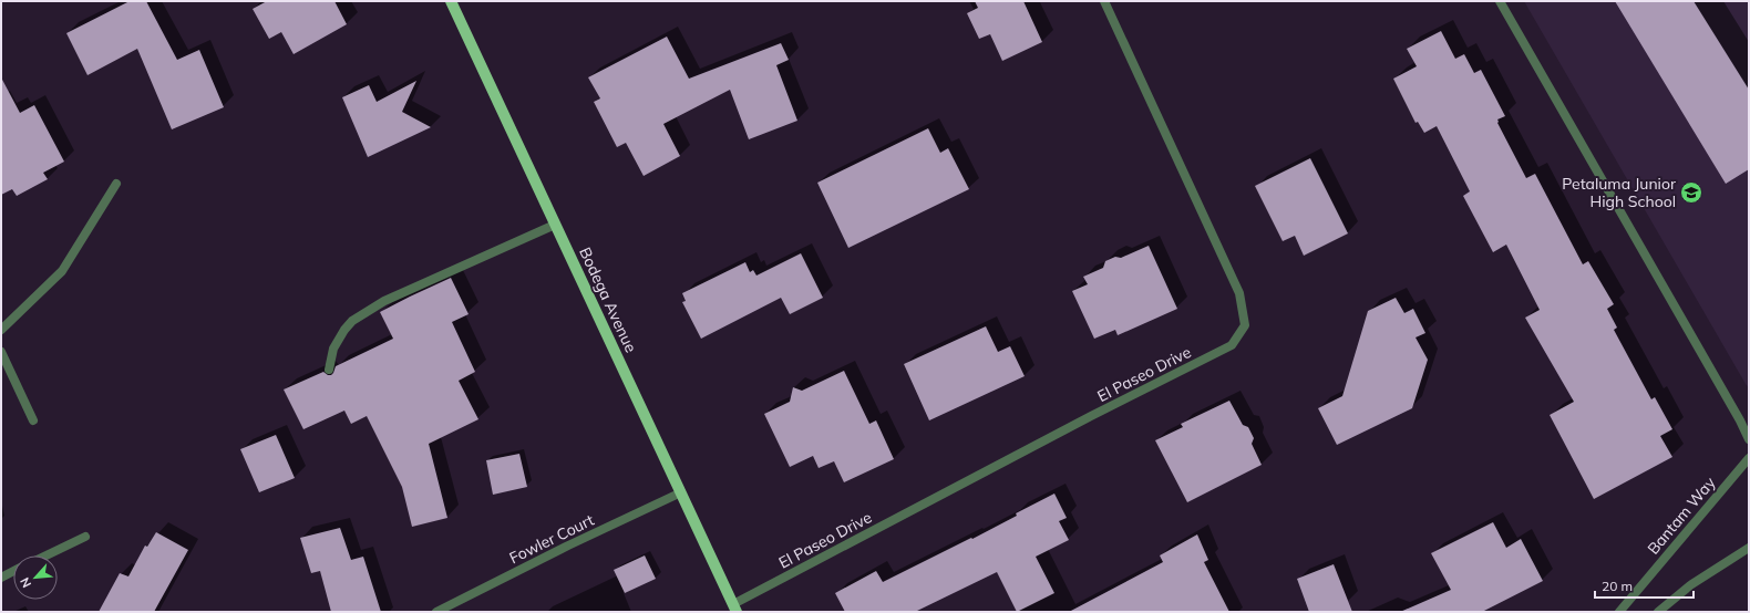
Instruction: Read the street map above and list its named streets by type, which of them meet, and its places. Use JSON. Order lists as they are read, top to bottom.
{
  "streets": {
    "main road": ["Bodega Avenue"],
    "street": ["El Paseo Drive", "Bantam Way", "Fowler Court"]
  },
  "crossings": [
    ["Bodega Avenue", "El Paseo Drive"],
    ["Bodega Avenue", "Fowler Court"]
  ],
  "places": {
    "school or university": ["Petaluma Junior High School"]
  },
  "scale_bar": "20 m",
  "north": "bottom left"
}
